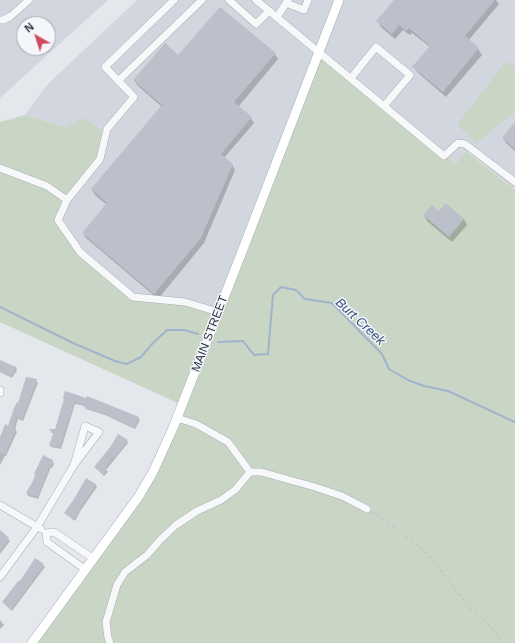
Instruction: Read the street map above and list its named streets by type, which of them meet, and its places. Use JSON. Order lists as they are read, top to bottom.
{
  "streets": {
    "main road": ["MAIN STREET"]
  },
  "water": ["Burt Creek"],
  "north": "top left"
}
